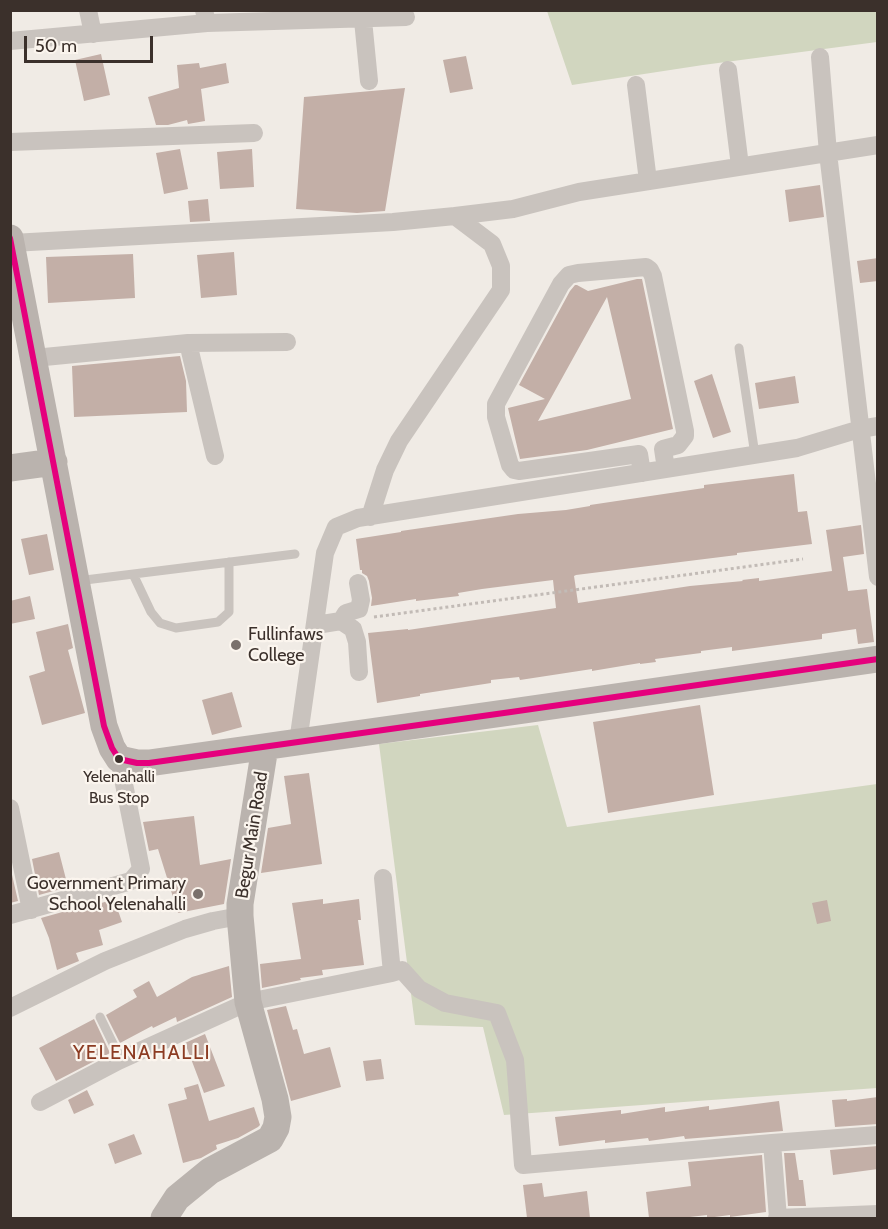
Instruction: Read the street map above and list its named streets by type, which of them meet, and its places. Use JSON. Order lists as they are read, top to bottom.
{
  "streets": {
    "street": ["Begur Main Road"]
  },
  "districts": ["YELENAHALLI"],
  "places": ["Fullinfaws College", "Yelenahalli Bus Stop", "Government Primary School Yelenahalli"],
  "scale_bar": "50 m"
}
